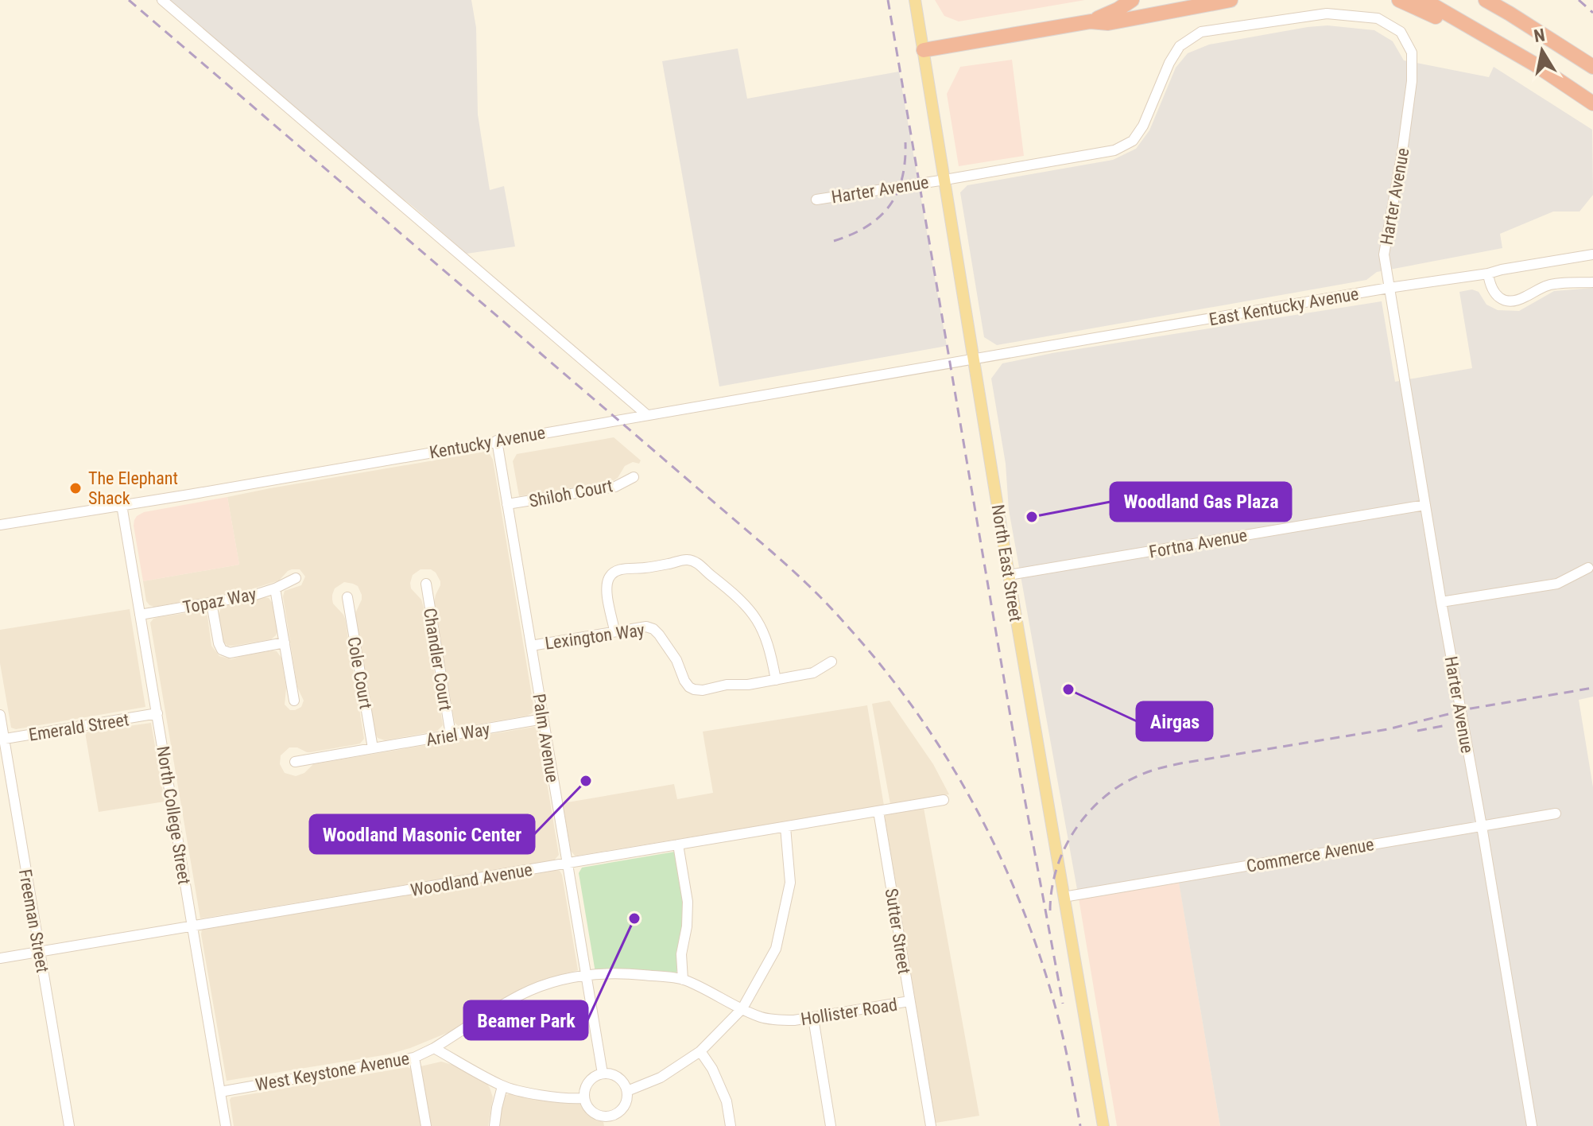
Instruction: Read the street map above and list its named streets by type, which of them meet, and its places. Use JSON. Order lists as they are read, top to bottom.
{
  "streets": {
    "main road": ["North East Street"],
    "street": [
      "Harter Avenue",
      "East Kentucky Avenue",
      "Kentucky Avenue",
      "Shiloh Court",
      "Fortna Avenue",
      "Topaz Way",
      "Lexington Way",
      "Chandler Court",
      "Cole Court",
      "Emerald Street",
      "Ariel Way",
      "Palm Avenue",
      "North College Street",
      "Commerce Avenue",
      "Woodland Avenue",
      "Freeman Street",
      "Sutter Street",
      "Hollister Road",
      "West Keystone Avenue"
    ]
  },
  "crossings": [
    ["Harter Avenue", "East Kentucky Avenue"],
    ["Harter Avenue", "Fortna Avenue"],
    ["Harter Avenue", "North East Street"],
    ["Harter Avenue", "Commerce Avenue"],
    ["East Kentucky Avenue", "Kentucky Avenue"],
    ["East Kentucky Avenue", "North East Street"],
    ["Kentucky Avenue", "North East Street"],
    ["Kentucky Avenue", "Palm Avenue"],
    ["Kentucky Avenue", "North College Street"],
    ["Shiloh Court", "Palm Avenue"],
    ["Fortna Avenue", "North East Street"],
    ["North East Street", "Commerce Avenue"],
    ["Topaz Way", "North College Street"],
    ["Lexington Way", "Palm Avenue"],
    ["Chandler Court", "Ariel Way"],
    ["Cole Court", "Ariel Way"],
    ["Emerald Street", "North College Street"],
    ["Emerald Street", "Freeman Street"],
    ["Ariel Way", "Palm Avenue"],
    ["Palm Avenue", "Woodland Avenue"],
    ["Palm Avenue", "Hollister Road"],
    ["Palm Avenue", "West Keystone Avenue"],
    ["North College Street", "Woodland Avenue"],
    ["North College Street", "West Keystone Avenue"],
    ["Woodland Avenue", "Freeman Street"],
    ["Woodland Avenue", "Sutter Street"],
    ["Sutter Street", "Hollister Road"],
    ["Hollister Road", "West Keystone Avenue"]
  ],
  "places": [
    "The Elephant Shack",
    "Woodland Gas Plaza",
    "Airgas",
    "Woodland Masonic Center",
    "Beamer Park"
  ],
  "north": "top"
}
